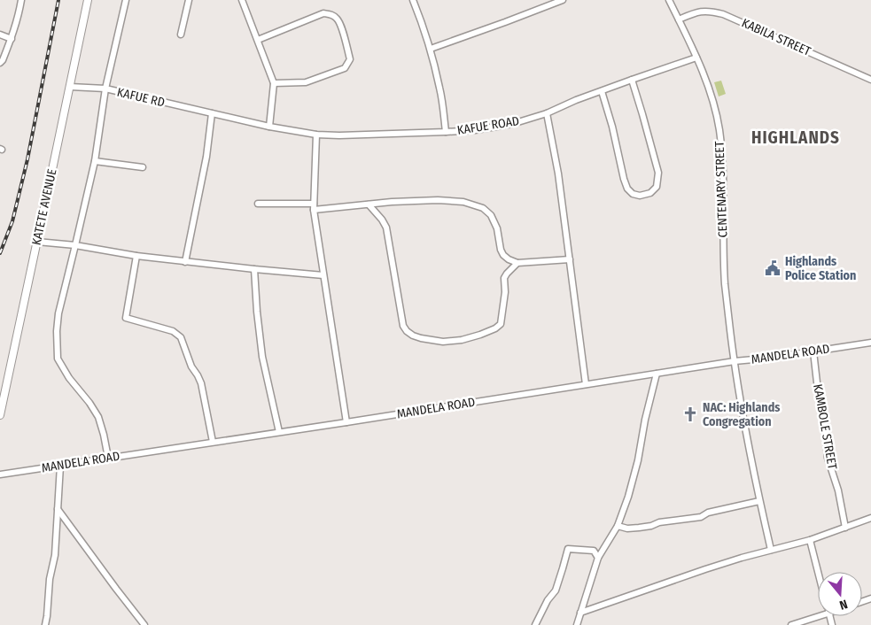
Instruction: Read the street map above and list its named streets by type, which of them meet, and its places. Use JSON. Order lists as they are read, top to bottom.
{
  "streets": {
    "street": [
      "KABILA STREET",
      "KAFUE RD",
      "KAFUE ROAD",
      "CENTENARY STREET",
      "KATETE AVENUE",
      "MANDELA ROAD",
      "KAMBOLE STREET"
    ]
  },
  "crossings": [
    ["KABILA STREET", "CENTENARY STREET"],
    ["KAFUE RD", "KAFUE ROAD"],
    ["KAFUE RD", "KATETE AVENUE"],
    ["KAFUE ROAD", "CENTENARY STREET"],
    ["CENTENARY STREET", "MANDELA ROAD"],
    ["MANDELA ROAD", "KAMBOLE STREET"]
  ],
  "districts": ["HIGHLANDS"],
  "places": {
    "public building": ["Highlands Police Station"],
    "church": ["NAC: Highlands Congregation"]
  },
  "north": "bottom"
}
